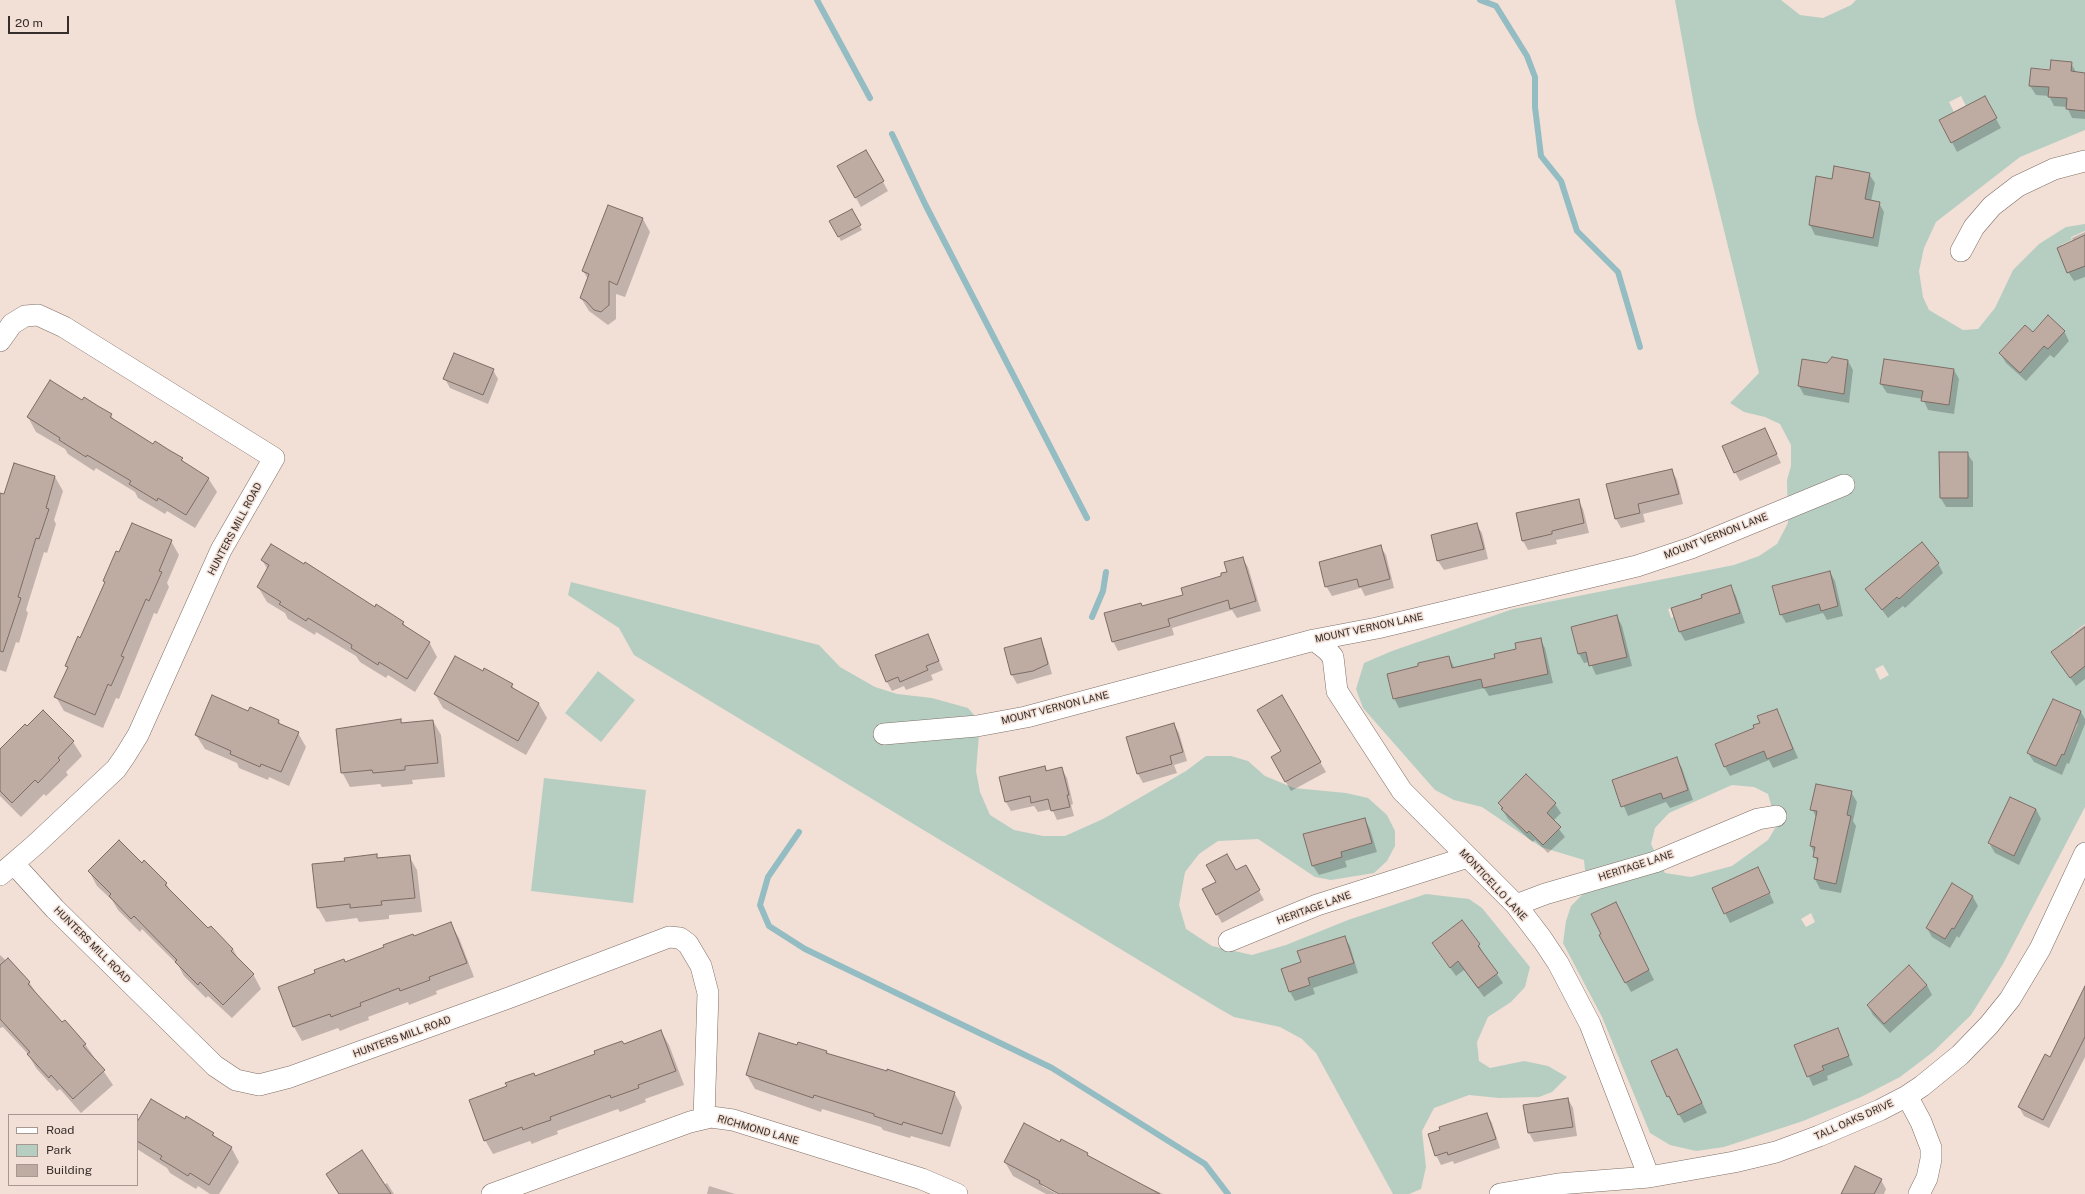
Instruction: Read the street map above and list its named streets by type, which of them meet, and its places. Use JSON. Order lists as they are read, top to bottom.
{
  "streets": {
    "street": [
      "HUNTERS MILL ROAD",
      "MOUNT VERNON LANE",
      "HERITAGE LANE",
      "MONTICELLO LANE",
      "TALL OAKS DRIVE",
      "RICHMOND LANE"
    ]
  },
  "crossings": [
    ["HUNTERS MILL ROAD", "RICHMOND LANE"],
    ["MOUNT VERNON LANE", "MONTICELLO LANE"],
    ["HERITAGE LANE", "MONTICELLO LANE"],
    ["MONTICELLO LANE", "TALL OAKS DRIVE"]
  ],
  "legend": ["Road", "Park", "Building"],
  "scale_bar": "20 m"
}
